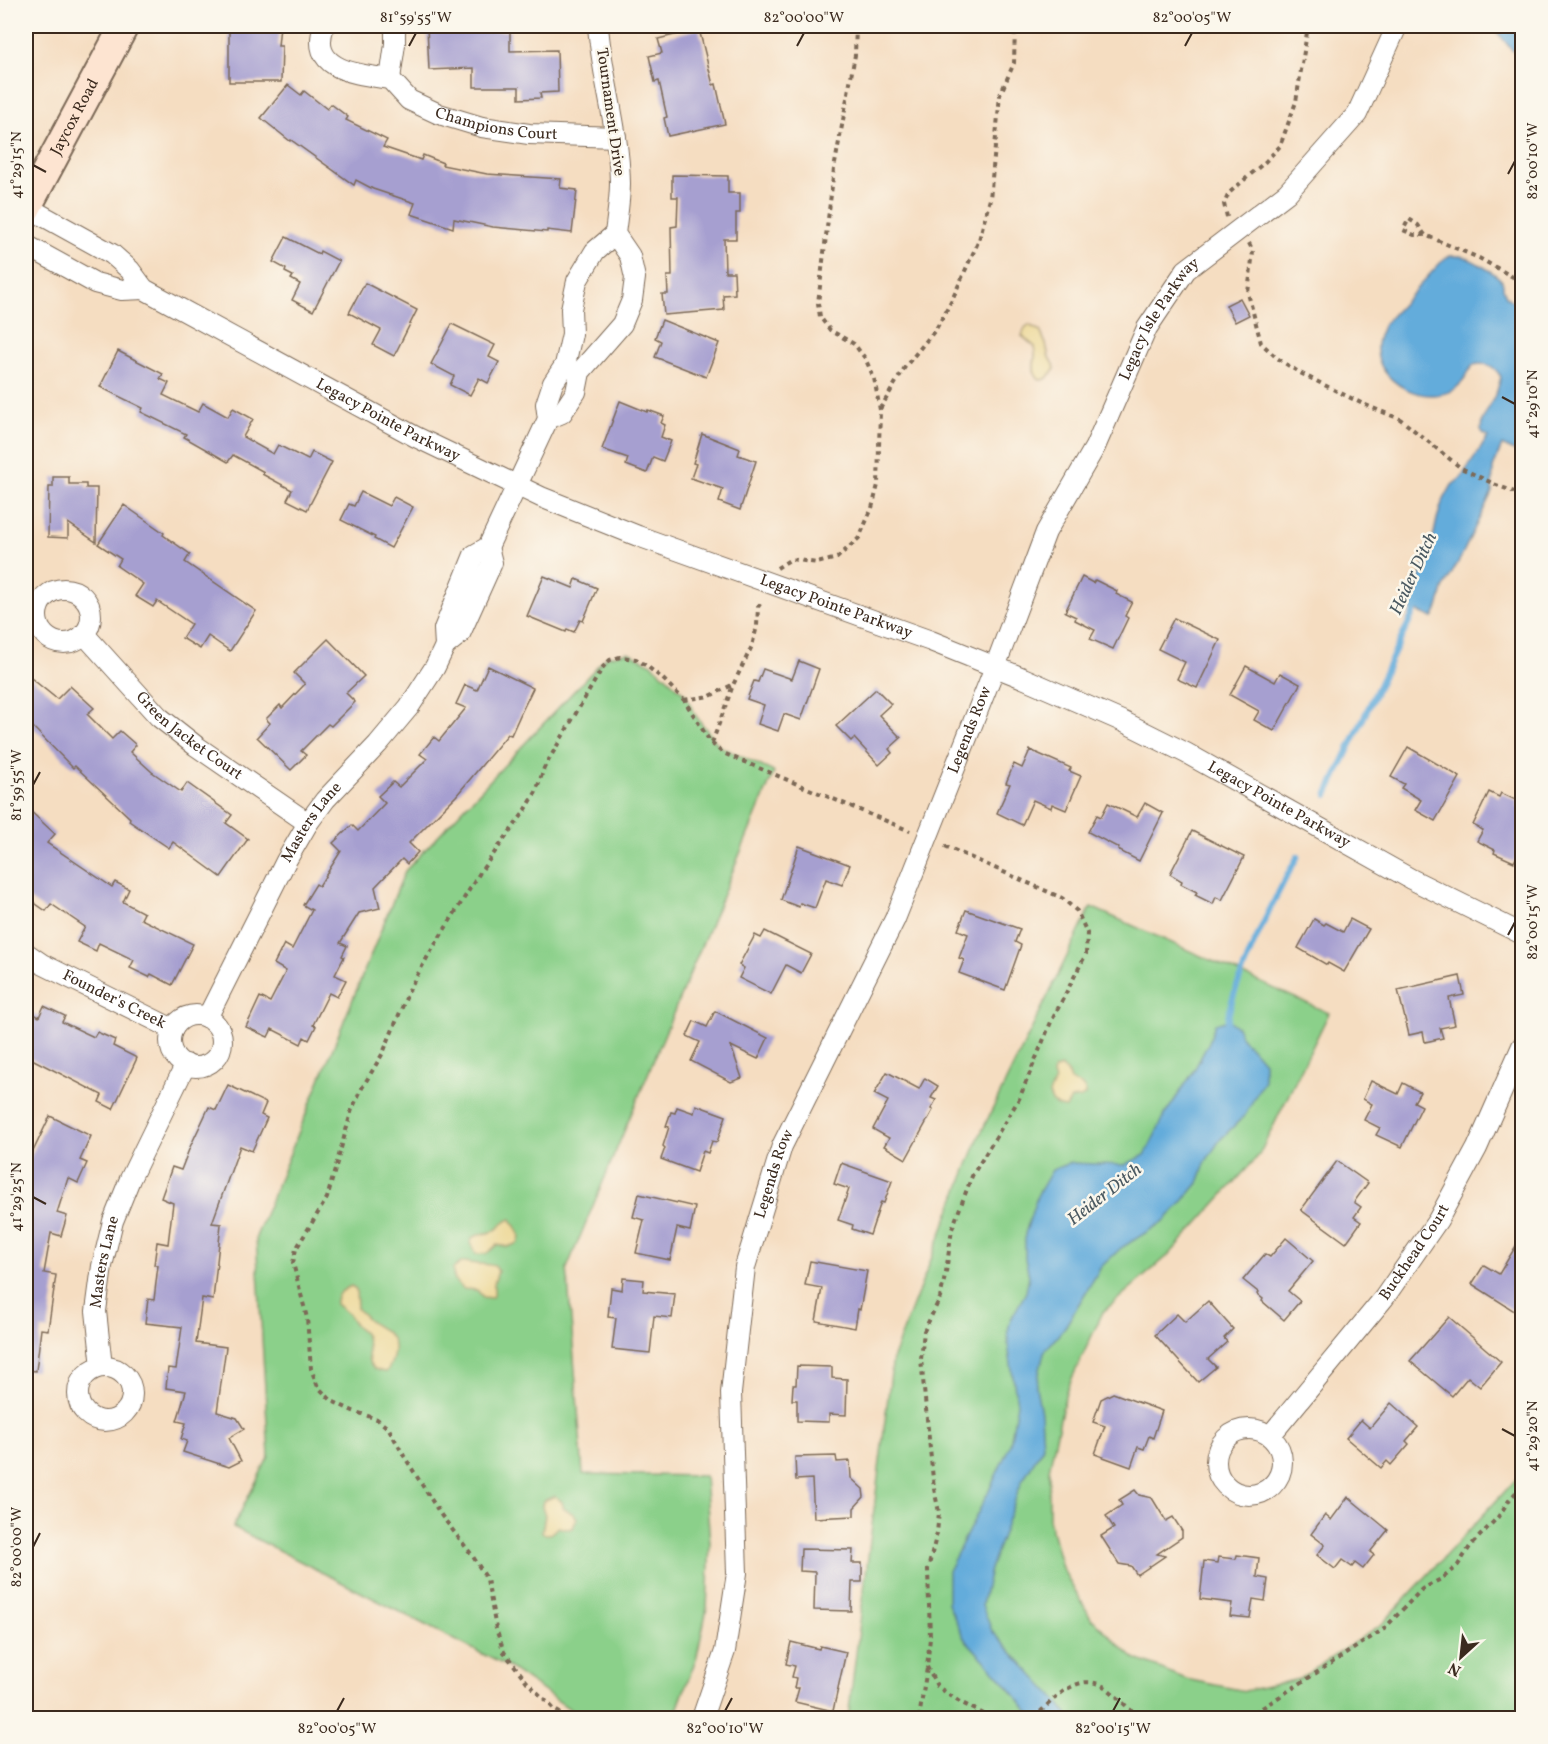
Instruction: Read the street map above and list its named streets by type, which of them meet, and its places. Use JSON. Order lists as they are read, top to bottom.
{
  "streets": {
    "street": [
      "Tournament Drive",
      "Jaycox Road",
      "Champions Court",
      "Legacy Isle Parkway",
      "Legacy Pointe Parkway",
      "Legends Row",
      "Green Jacket Court",
      "Masters Lane",
      "Founder's Creek",
      "Buckhead Court"
    ]
  },
  "crossings": [
    ["Tournament Drive", "Champions Court"],
    ["Jaycox Road", "Legacy Pointe Parkway"],
    ["Legacy Isle Parkway", "Legacy Pointe Parkway"],
    ["Legacy Isle Parkway", "Legends Row"],
    ["Legacy Pointe Parkway", "Legends Row"],
    ["Legacy Pointe Parkway", "Masters Lane"],
    ["Green Jacket Court", "Masters Lane"],
    ["Masters Lane", "Founder's Creek"]
  ],
  "water": ["Heider Ditch"],
  "north": "bottom left",
  "coordinates": [
    "81°59'55\"W",
    "82°00'00\"W",
    "82°00'05\"W",
    "82°00'10\"W",
    "41°29'15\"N",
    "41°29'10\"N",
    "82°00'15\"W",
    "41°29'25\"N",
    "41°29'20\"N"
  ]
}
